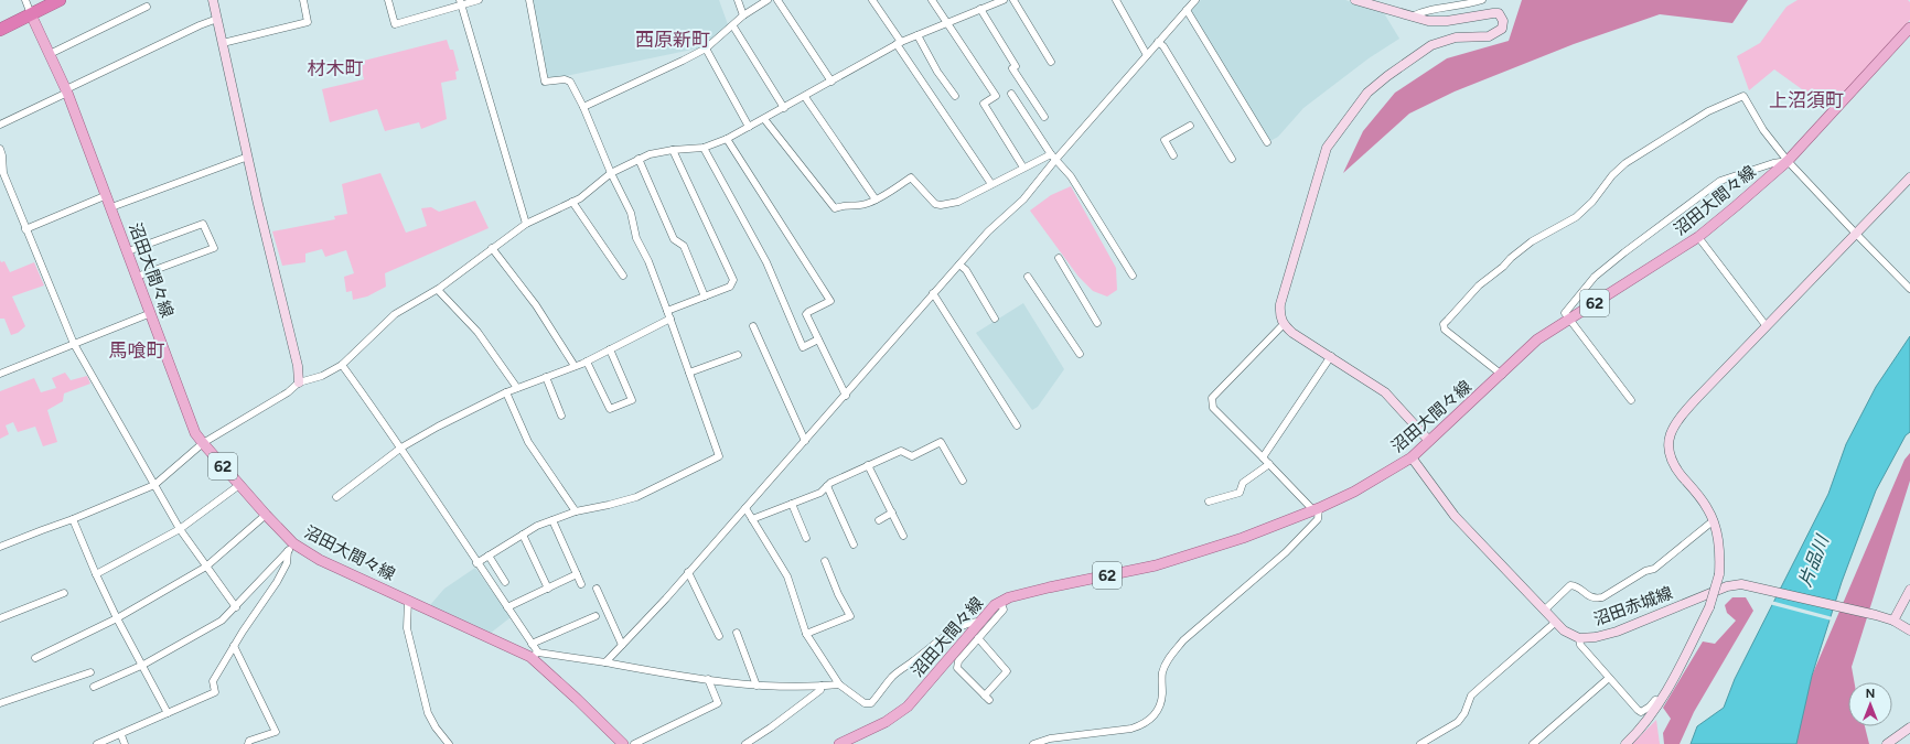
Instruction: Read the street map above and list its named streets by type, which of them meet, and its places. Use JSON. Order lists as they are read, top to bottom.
{
  "streets": {
    "main road": ["沼田大間々線", "62"],
    "street": ["沼田赤城線"]
  },
  "crossings": [
    ["沼田大間々線", "沼田赤城線"]
  ],
  "districts": [
    "西原新町",
    "材木町",
    "上沼須町",
    "馬喰町"
  ],
  "water": ["片品川"],
  "north": "top"
}
